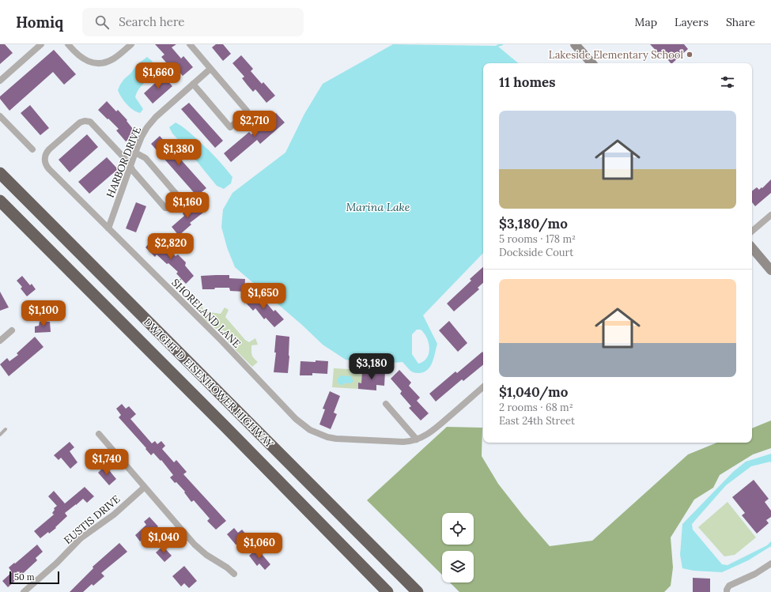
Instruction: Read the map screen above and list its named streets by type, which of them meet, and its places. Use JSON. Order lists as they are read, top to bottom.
{
  "streets": {
    "highway": ["DWIGHT D EISENHOWER HIGHWAY"],
    "street": ["HARBOR DRIVE", "SHORELAND LANE", "EUSTIS DRIVE"]
  },
  "crossings": [
    ["HARBOR DRIVE", "SHORELAND LANE"]
  ],
  "water": ["Marina Lake"],
  "places": ["Lakeside Elementary School"],
  "scale_bar": "50 m",
  "page": {
    "header": "Homiq",
    "search": "Search here",
    "nav": ["Map", "Layers", "Share"],
    "price": [
      "$1,660",
      "$2,710",
      "$1,380",
      "$1,160",
      "$2,820",
      "$1,650",
      "$1,100",
      "$3,180",
      "$1,740",
      "$1,040",
      "$1,060"
    ],
    "heading": "11 homes",
    "list": [
      {
        "name": "$3,180/mo",
        "note": "5 rooms · 178 m² · Dockside Court"
      },
      {
        "name": "$1,040/mo",
        "note": "2 rooms · 68 m² · East 24th Street"
      }
    ],
    "scale": "50 m"
  }
}
